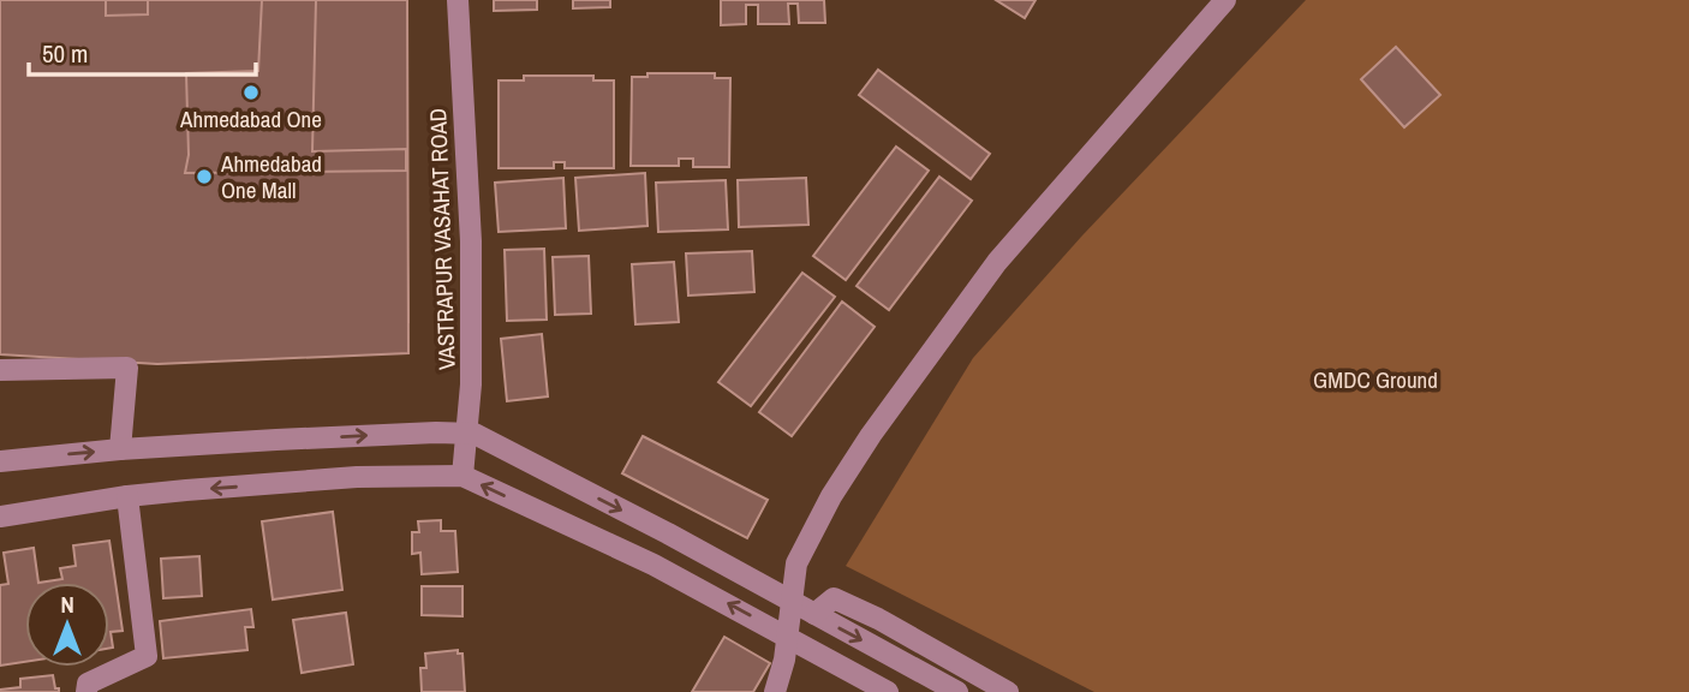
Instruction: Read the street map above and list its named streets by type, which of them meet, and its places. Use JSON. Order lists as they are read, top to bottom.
{
  "streets": {
    "street": ["VASTRAPUR VASAHAT ROAD"]
  },
  "parks": ["GMDC Ground"],
  "places": ["Ahmedabad One", "Ahmedabad One Mall"],
  "scale_bar": "50 m",
  "north": "top"
}
